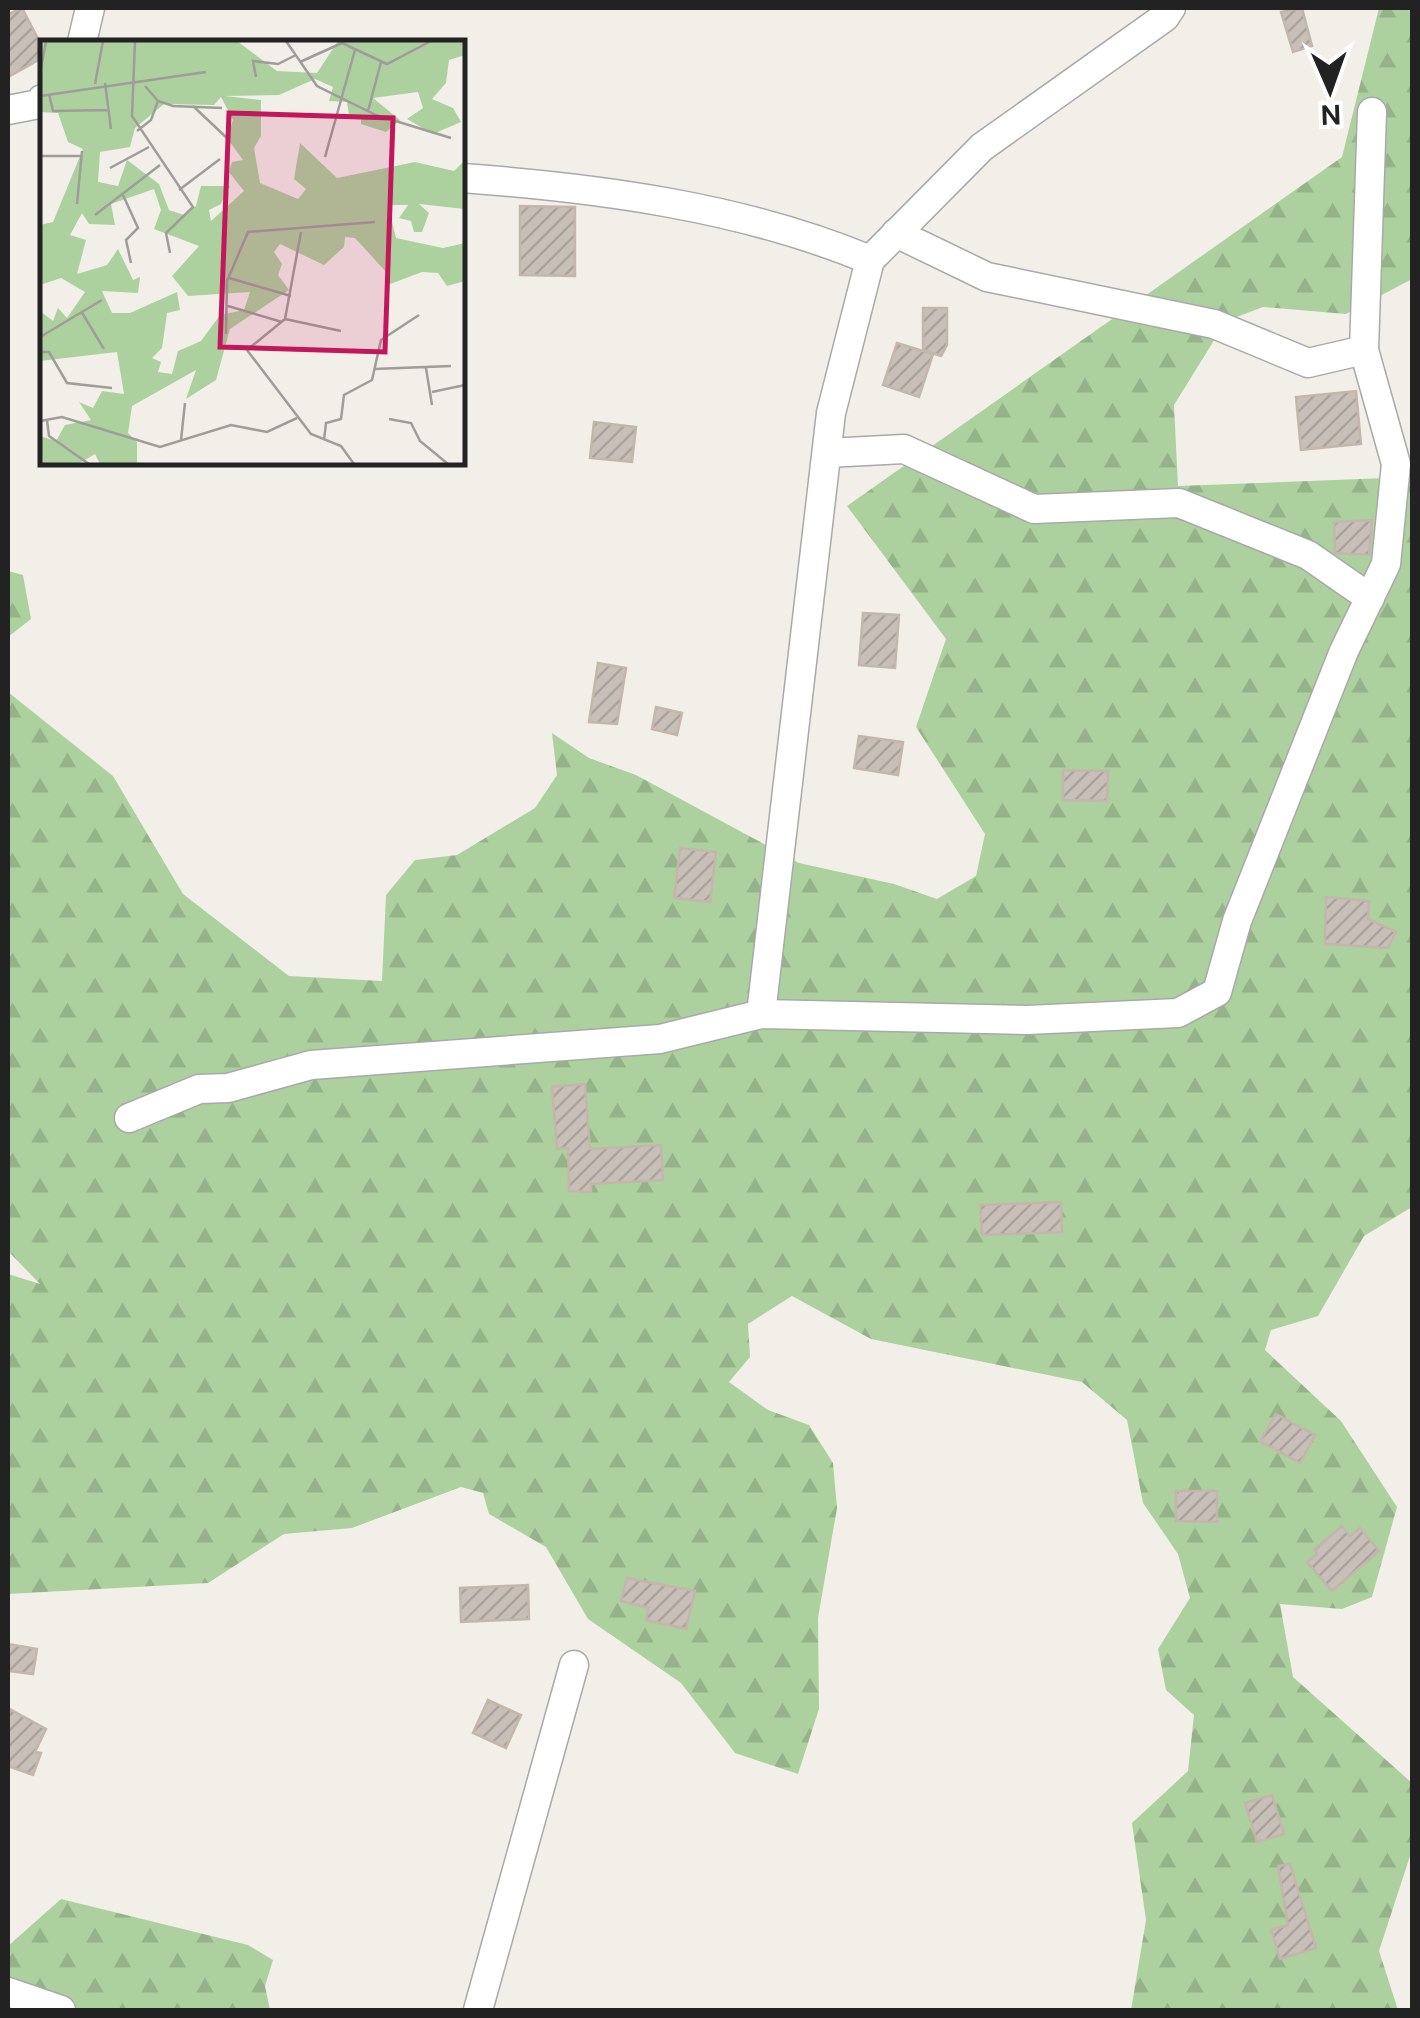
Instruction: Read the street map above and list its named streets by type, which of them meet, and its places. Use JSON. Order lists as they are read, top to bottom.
{
  "north": "bottom"
}
